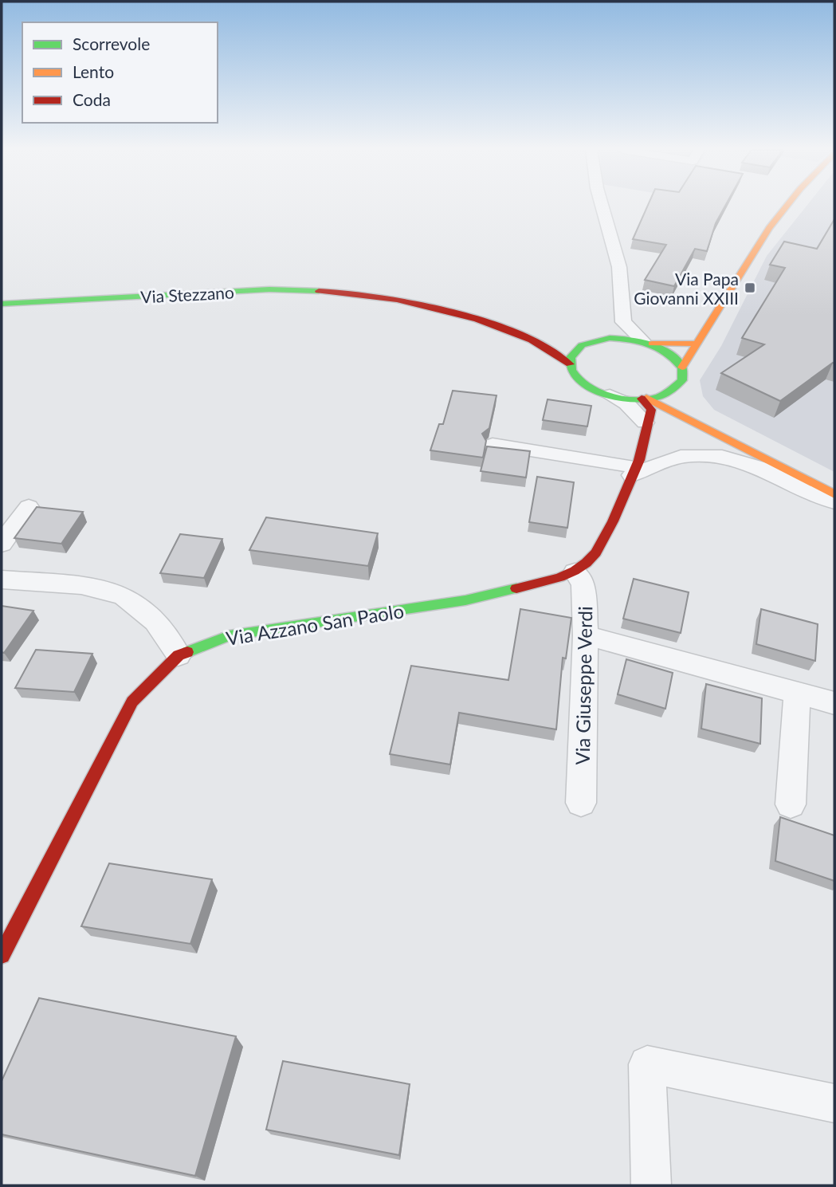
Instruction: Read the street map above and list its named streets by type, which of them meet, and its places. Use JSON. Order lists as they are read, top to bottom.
{
  "streets": {
    "street": ["Via Stezzano", "Via Azzano San Paolo", "Via Giuseppe Verdi"]
  },
  "crossings": [
    ["Via Azzano San Paolo", "Via Giuseppe Verdi"]
  ],
  "places": {
    "transit": ["Via Papa Giovanni XXIII"]
  },
  "legend": ["Scorrevole", "Lento", "Coda"]
}
